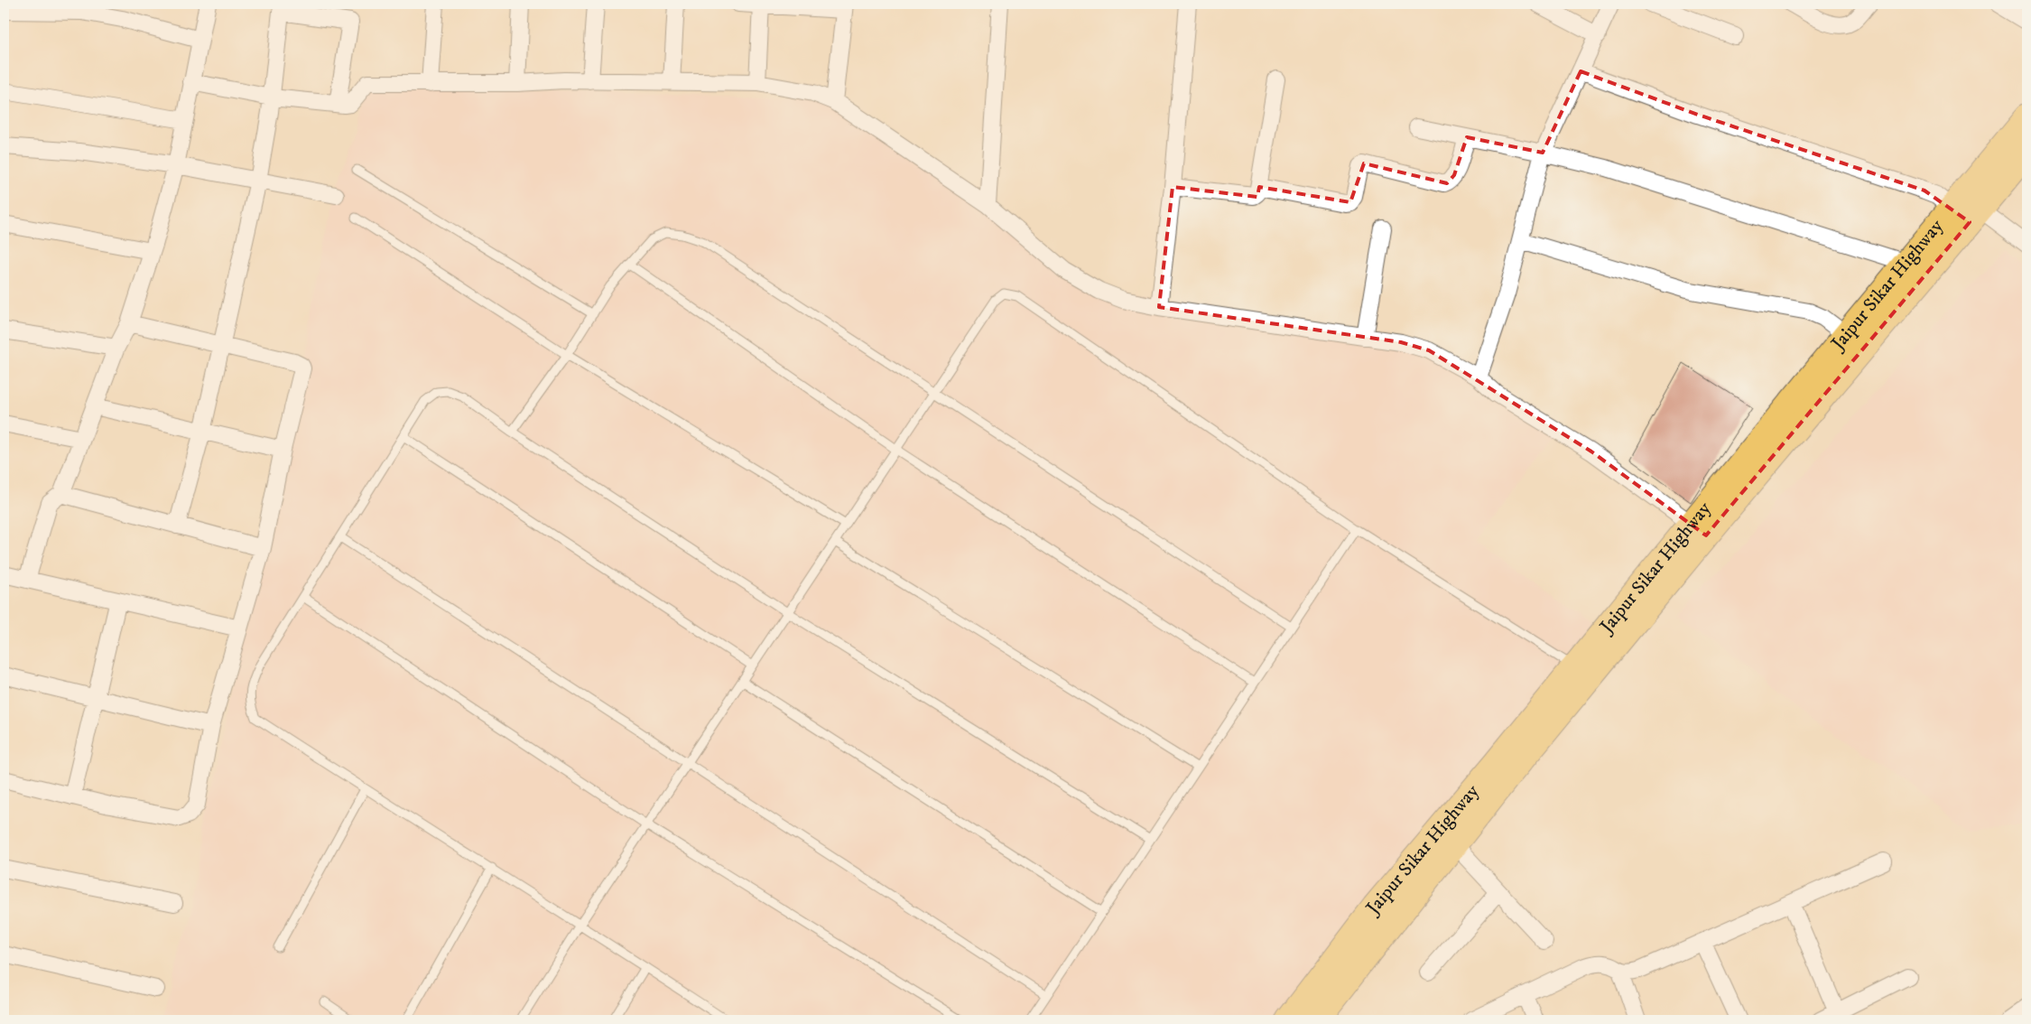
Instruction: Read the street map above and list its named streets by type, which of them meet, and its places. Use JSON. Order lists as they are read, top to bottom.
{
  "streets": {
    "main road": ["Jaipur Sikar Highway"]
  }
}
